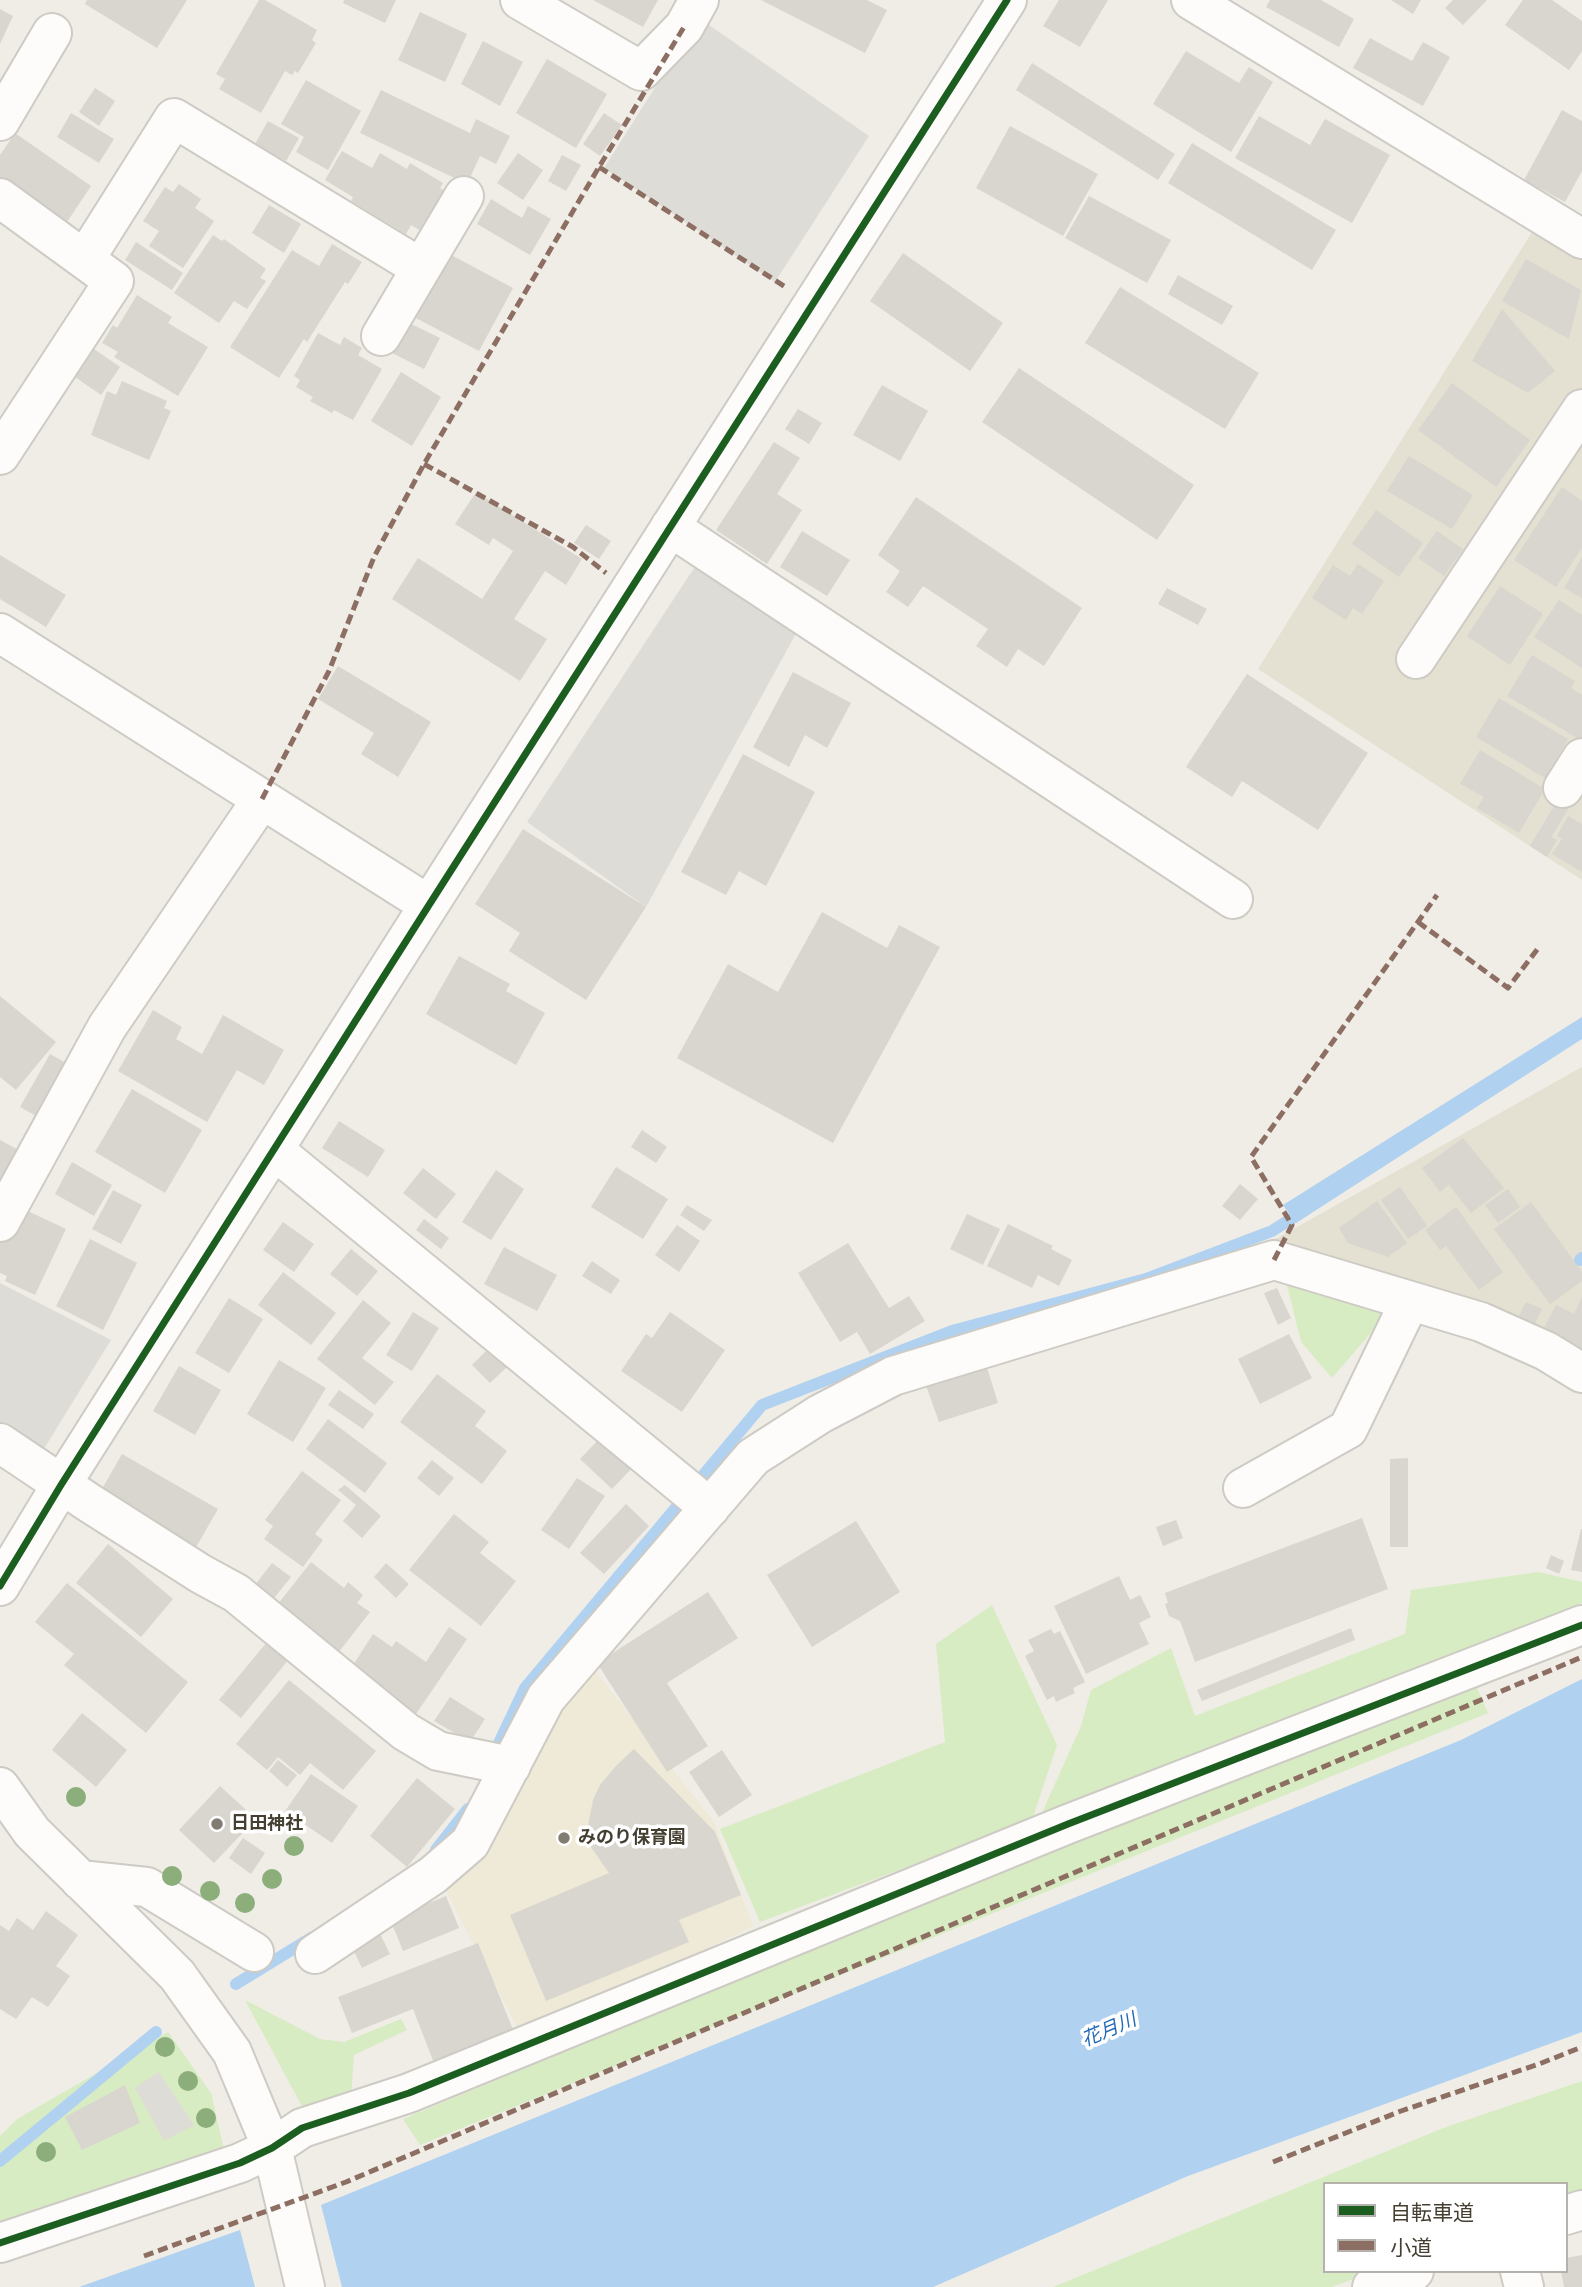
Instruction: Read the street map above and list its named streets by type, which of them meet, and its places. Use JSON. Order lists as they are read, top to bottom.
{
  "water": ["花月川"],
  "places": ["日田神社", "みのり保育園"],
  "legend": ["自転車道", "小道"]
}
